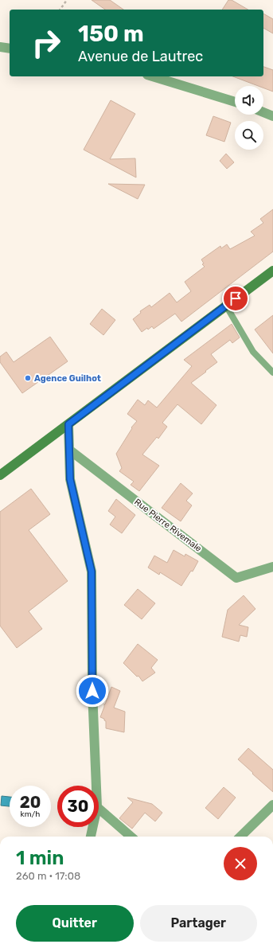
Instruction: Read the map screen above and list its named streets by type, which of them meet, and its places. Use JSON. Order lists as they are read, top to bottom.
{
  "streets": {
    "street": ["Rue Pierre Rivemale"]
  },
  "places": ["Agence Guilhot"],
  "page": {
    "turn": ["150 m", "Avenue de Lautrec"],
    "speed": "20 km/h",
    "limit": "30",
    "heading": ["1 min", "260 m · 17:08"],
    "buttons": ["Quitter", "Partager"]
  }
}
